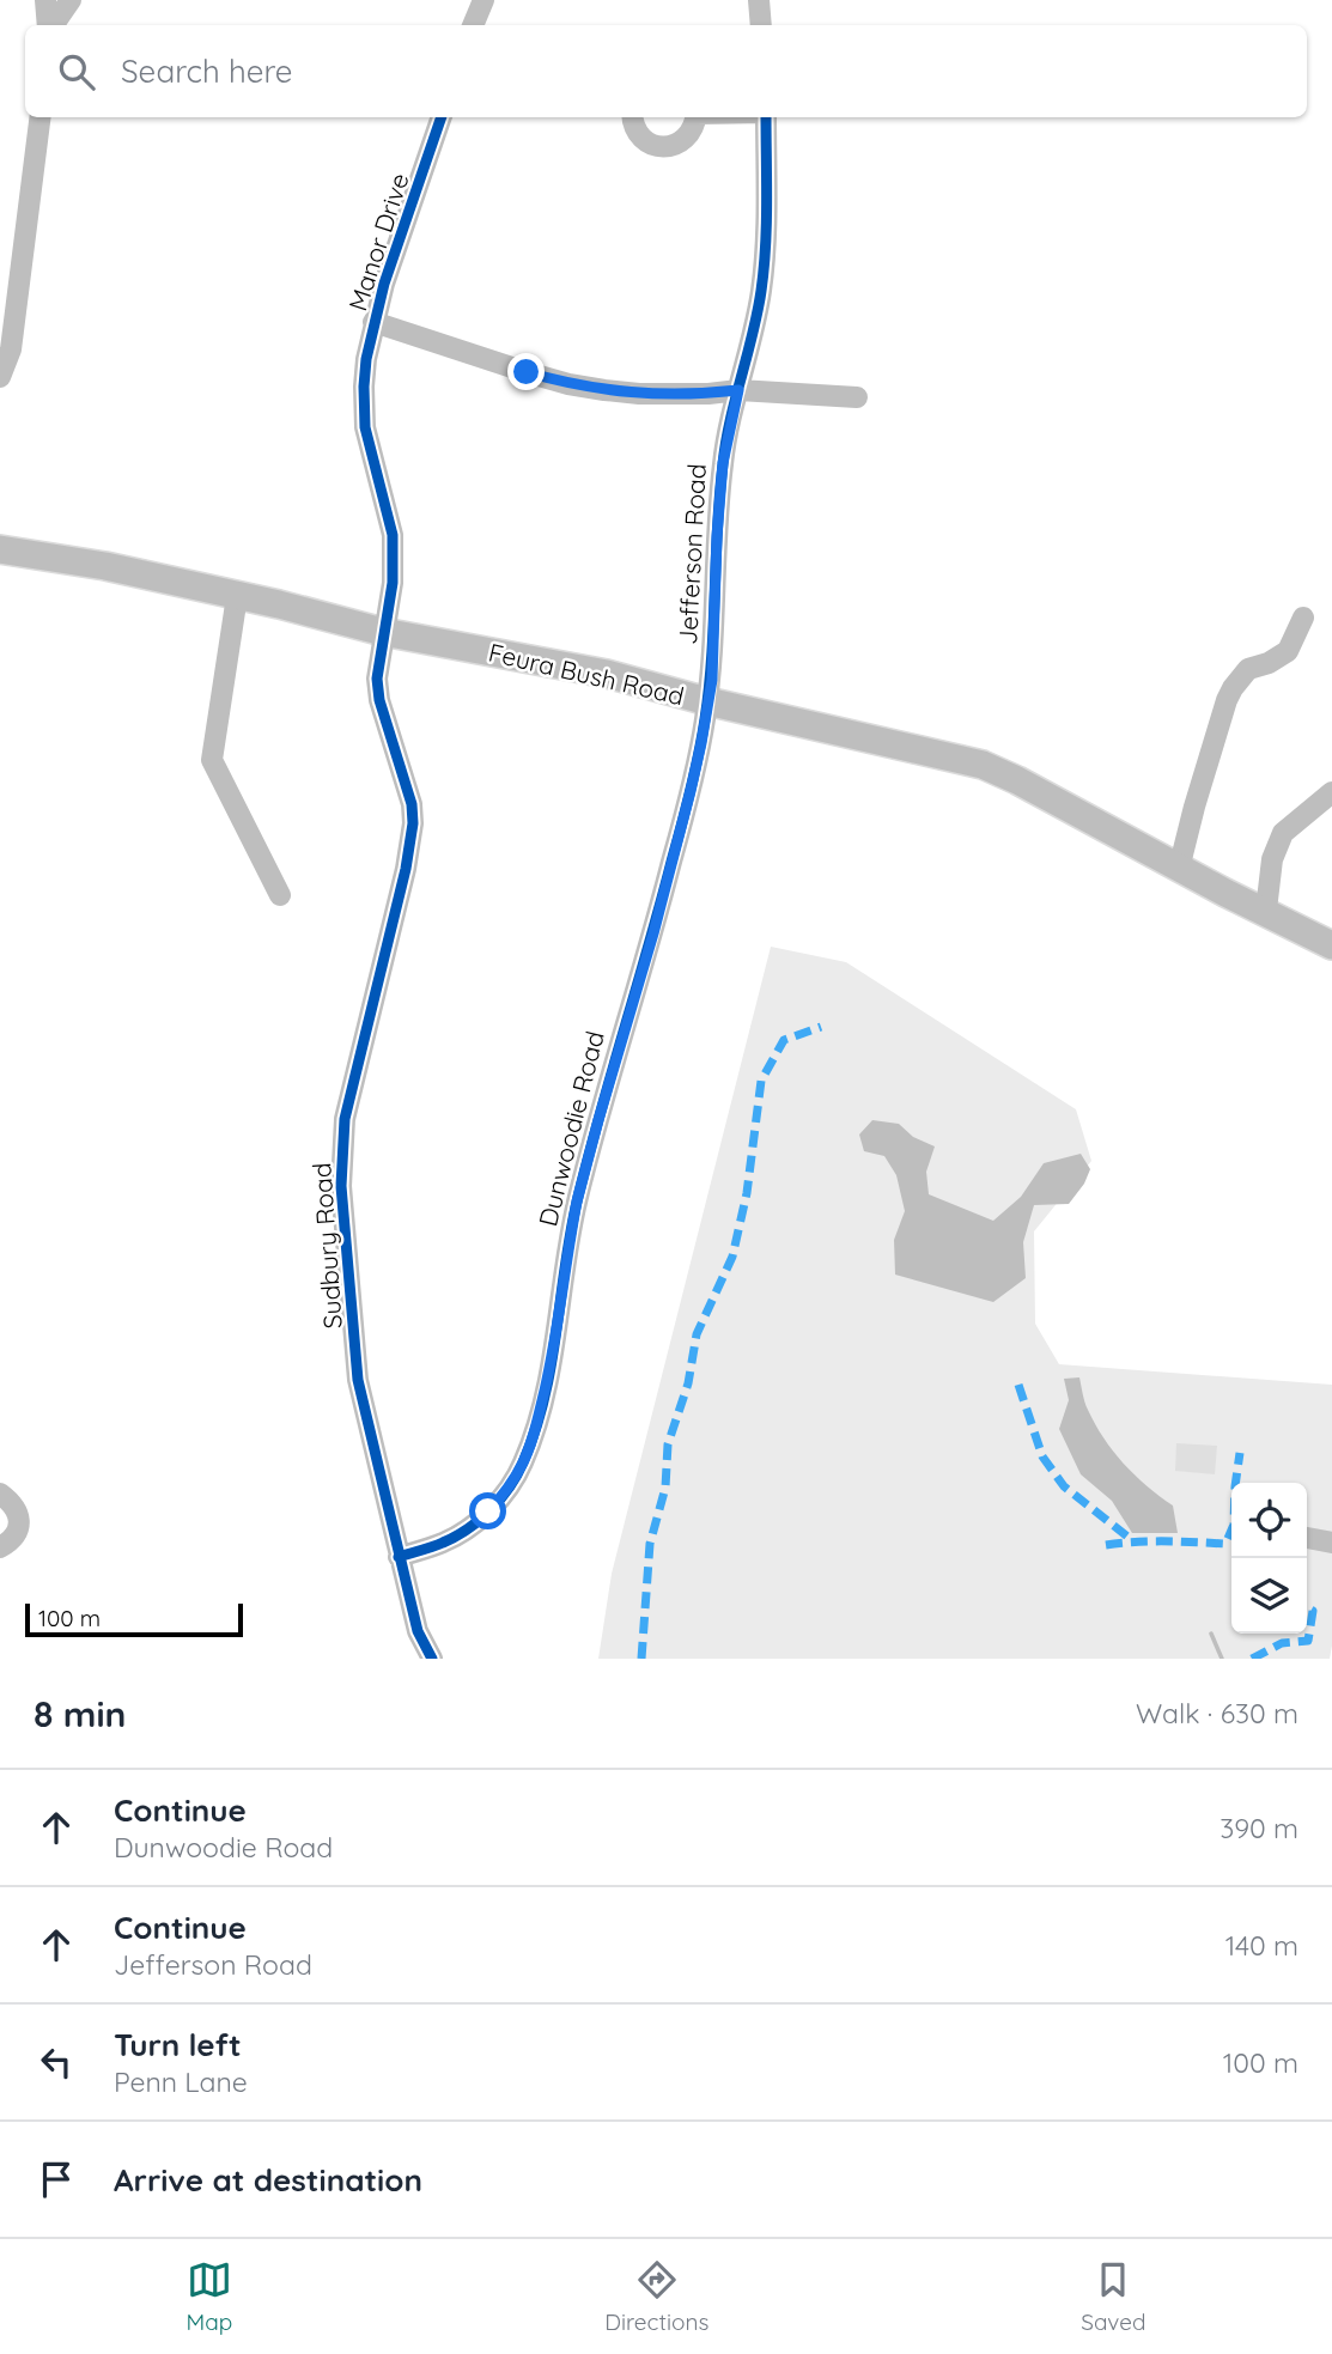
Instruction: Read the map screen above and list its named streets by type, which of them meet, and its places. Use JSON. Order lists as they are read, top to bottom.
{
  "streets": {
    "main road": ["Feura Bush Road"],
    "street": [
      "Manor Drive",
      "Jefferson Road",
      "Dunwoodie Road",
      "Sudbury Road"
    ]
  },
  "crossings": [
    ["Manor Drive", "Feura Bush Road"],
    ["Manor Drive", "Sudbury Road"],
    ["Jefferson Road", "Feura Bush Road"],
    ["Jefferson Road", "Dunwoodie Road"],
    ["Feura Bush Road", "Dunwoodie Road"],
    ["Feura Bush Road", "Sudbury Road"],
    ["Dunwoodie Road", "Sudbury Road"]
  ],
  "scale_bar": "100 m",
  "page": {
    "search": "Search here",
    "scale": "100 m",
    "heading": ["8 min", "Walk · 630 m"],
    "list": [
      ["Continue", "Dunwoodie Road", "390 m"],
      ["Continue", "Jefferson Road", "140 m"],
      ["Turn left", "Penn Lane", "100 m"],
      "Arrive at destination"
    ],
    "nav": ["Map", "Directions", "Saved"]
  }
}
